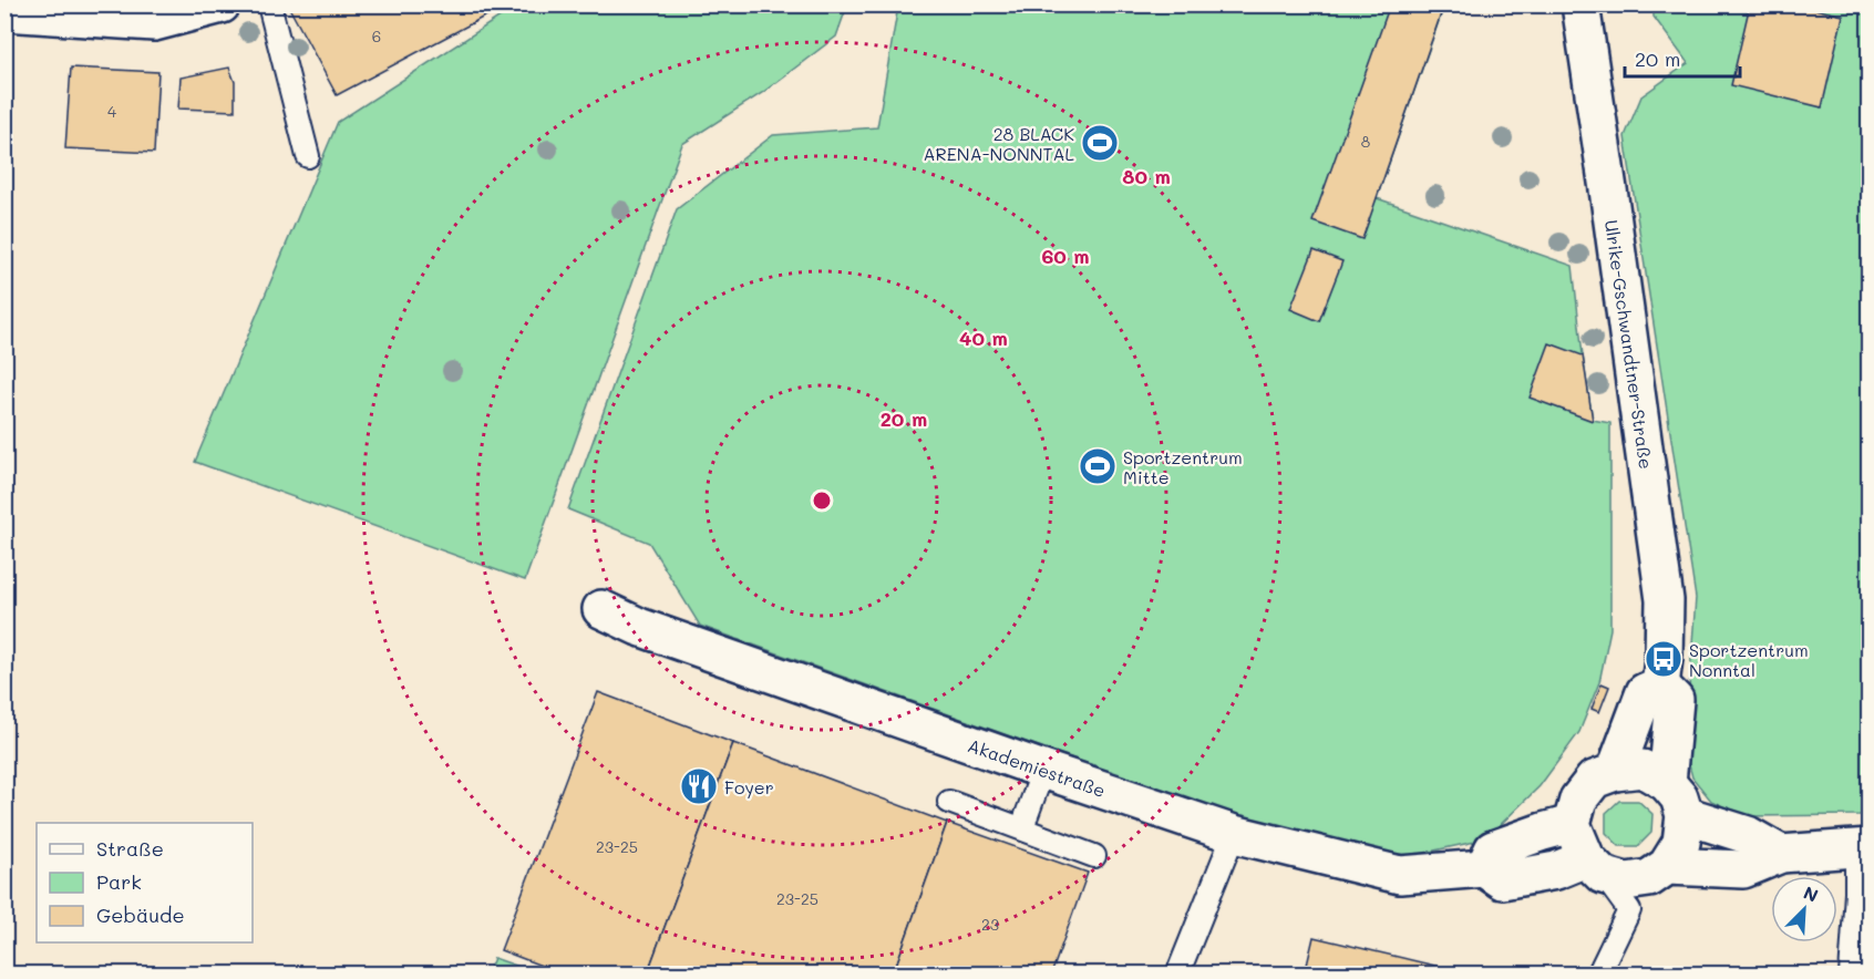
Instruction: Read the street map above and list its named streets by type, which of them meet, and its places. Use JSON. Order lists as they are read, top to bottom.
{
  "streets": {
    "street": ["Ulrike-Gschwandtner-Straße", "Akademiestraße"]
  },
  "places": {
    "sports": ["28 BLACK ARENA-NONNTAL", "Sportzentrum Mitte"],
    "bus stop": ["Sportzentrum Nonntal"],
    "restaurant": ["Foyer"]
  },
  "house_numbers": [
    "6",
    "4",
    "8",
    "23-25",
    "23-25",
    "23"
  ],
  "legend": ["Straße", "Park", "Gebäude"],
  "scale_bar": "20 m",
  "north": "top right",
  "rings": [
    "80 m",
    "60 m",
    "40 m",
    "20 m"
  ]
}
